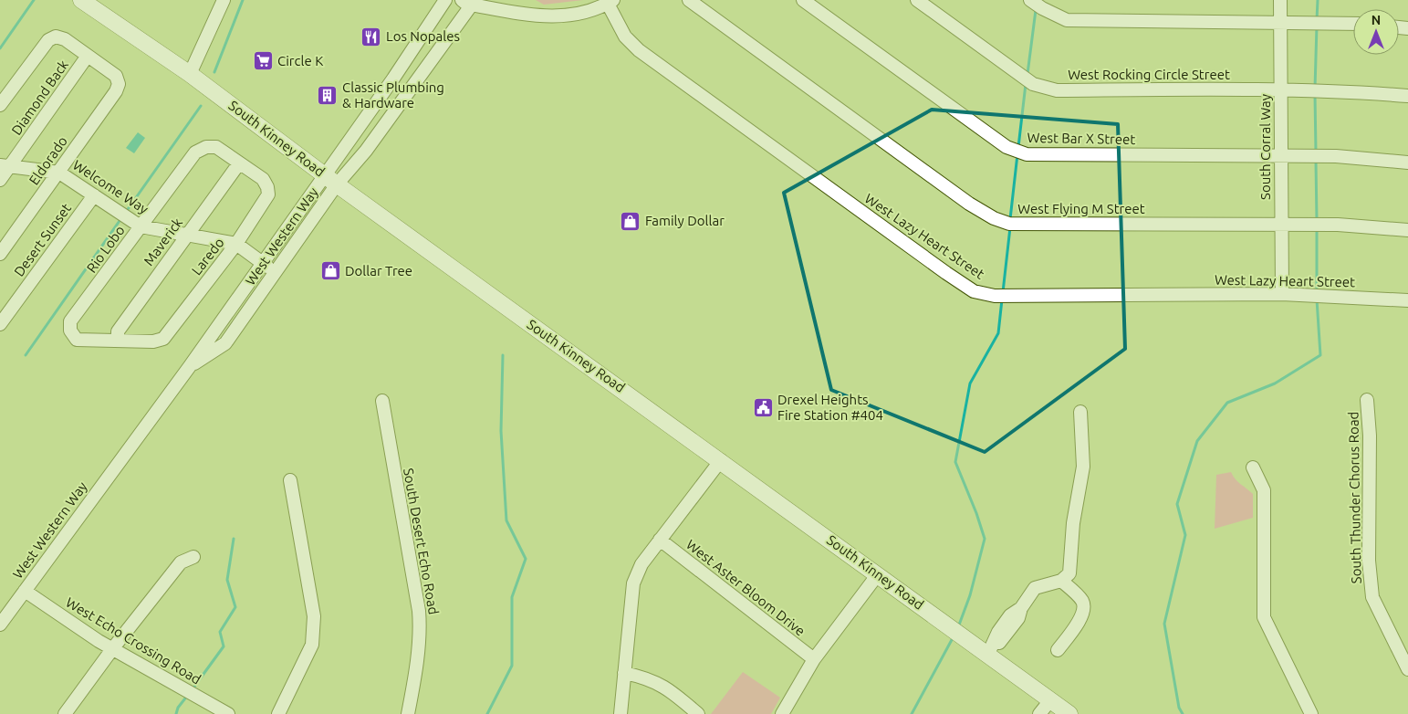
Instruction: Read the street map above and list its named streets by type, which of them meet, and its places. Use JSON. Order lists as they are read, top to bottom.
{
  "streets": {
    "main road": ["South Kinney Road"],
    "street": [
      "West Rocking Circle Street",
      "Diamond Back",
      "West Bar X Street",
      "South Corral Way",
      "Eldorado",
      "Welcome Way",
      "West Flying M Street",
      "West Western Way",
      "West Lazy Heart Street",
      "Desert Sunset",
      "Maverick",
      "Rio Lobo",
      "Laredo",
      "South Thunder Chorus Road",
      "South Desert Echo Road",
      "West Aster Bloom Drive",
      "West Echo Crossing Road"
    ]
  },
  "crossings": [
    ["West Rocking Circle Street", "South Corral Way"],
    ["Diamond Back", "Eldorado"],
    ["Diamond Back", "Welcome Way"],
    ["South Kinney Road", "West Western Way"],
    ["West Bar X Street", "South Corral Way"],
    ["South Corral Way", "West Flying M Street"],
    ["South Corral Way", "West Lazy Heart Street"],
    ["Eldorado", "Welcome Way"],
    ["Welcome Way", "West Western Way"],
    ["Welcome Way", "Desert Sunset"],
    ["Welcome Way", "Maverick"],
    ["Welcome Way", "Rio Lobo"],
    ["Welcome Way", "Laredo"],
    ["West Western Way", "West Echo Crossing Road"],
    ["Maverick", "Rio Lobo"],
    ["Maverick", "Laredo"],
    ["Rio Lobo", "Laredo"]
  ],
  "places": {
    "restaurant": ["Los Nopales"],
    "supermarket": ["Circle K"],
    "building": ["Classic Plumbing & Hardware"],
    "shop": ["Family Dollar", "Dollar Tree"],
    "public building": ["Drexel Heights Fire Station #404"]
  },
  "north": "top"
}
